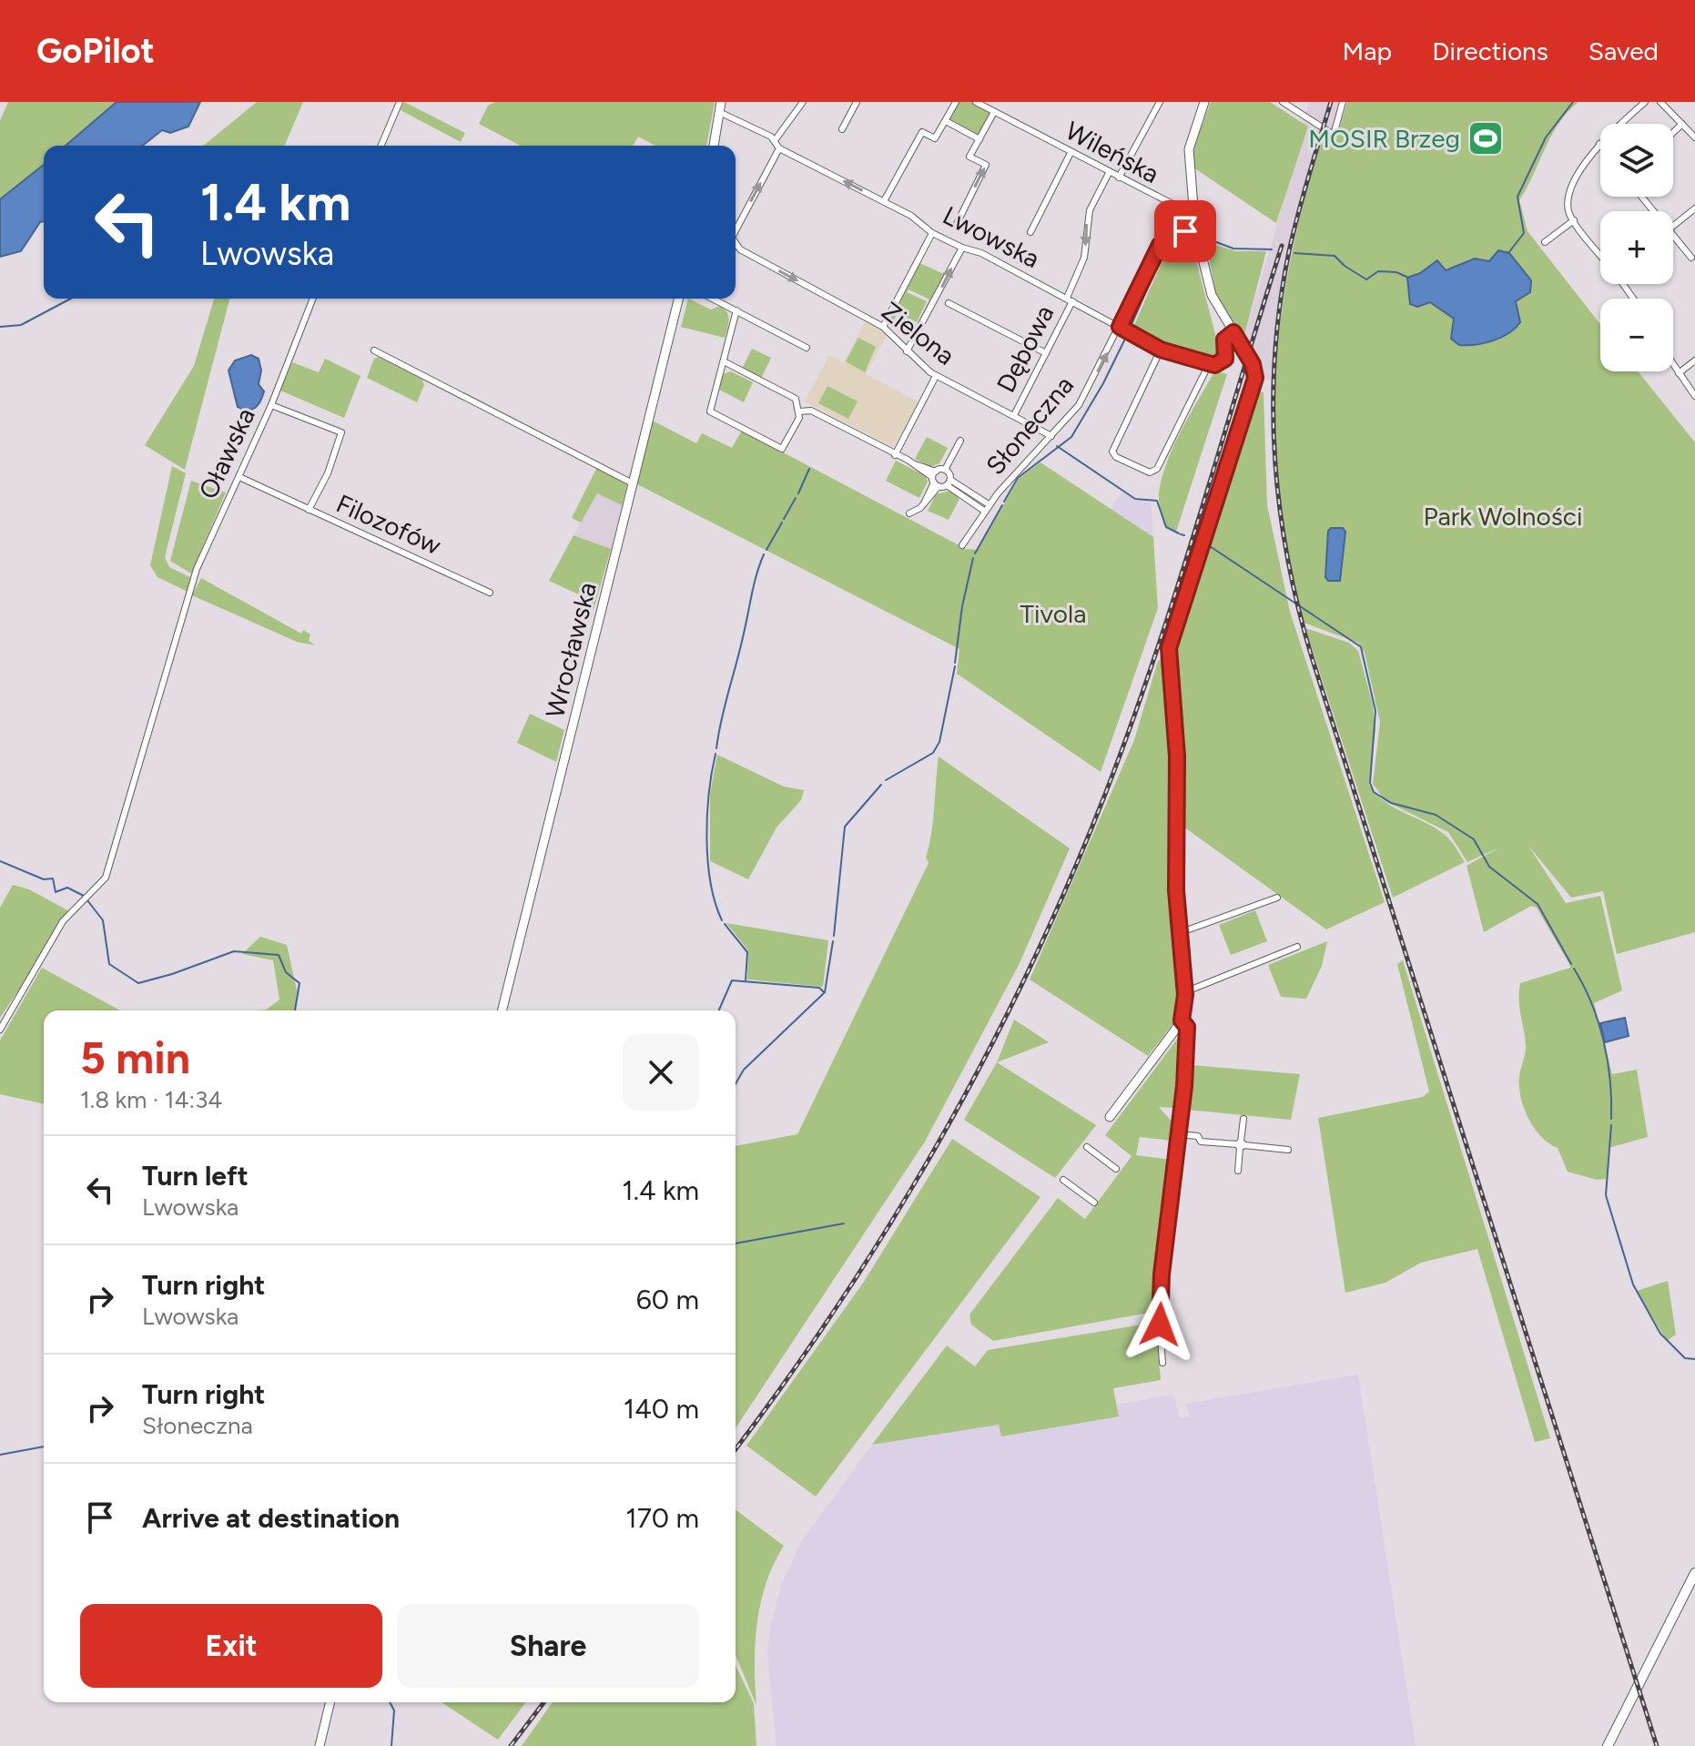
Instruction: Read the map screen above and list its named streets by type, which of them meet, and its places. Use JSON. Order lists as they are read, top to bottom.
{
  "streets": {
    "street": [
      "Wileńska",
      "Lwowska",
      "Zielona",
      "Dębowa",
      "Słoneczna",
      "Oławska",
      "Filozofów",
      "Wrocławska"
    ]
  },
  "crossings": [
    ["Wileńska", "Dębowa"],
    ["Lwowska", "Dębowa"],
    ["Lwowska", "Słoneczna"],
    ["Zielona", "Dębowa"],
    ["Zielona", "Słoneczna"],
    ["Oławska", "Filozofów"]
  ],
  "one_way": ["Zielona"],
  "parks": ["Park Wolności", "Tivola"],
  "places": {
    "sports": ["MOSIR Brzeg"]
  },
  "page": {
    "header": "GoPilot",
    "nav": ["Map", "Directions", "Saved"],
    "map_buttons": ["+", "−"],
    "turn": ["1.4 km", "Lwowska"],
    "heading": ["5 min", "1.8 km · 14:34"],
    "list": [
      {
        "name": "Turn left",
        "note": "Lwowska",
        "value": "1.4 km"
      },
      {
        "name": "Turn right",
        "note": "Lwowska",
        "value": "60 m"
      },
      {
        "name": "Turn right",
        "note": "Słoneczna",
        "value": "140 m"
      },
      {
        "name": "Arrive at destination",
        "value": "170 m"
      }
    ],
    "buttons": ["Exit", "Share"]
  }
}
